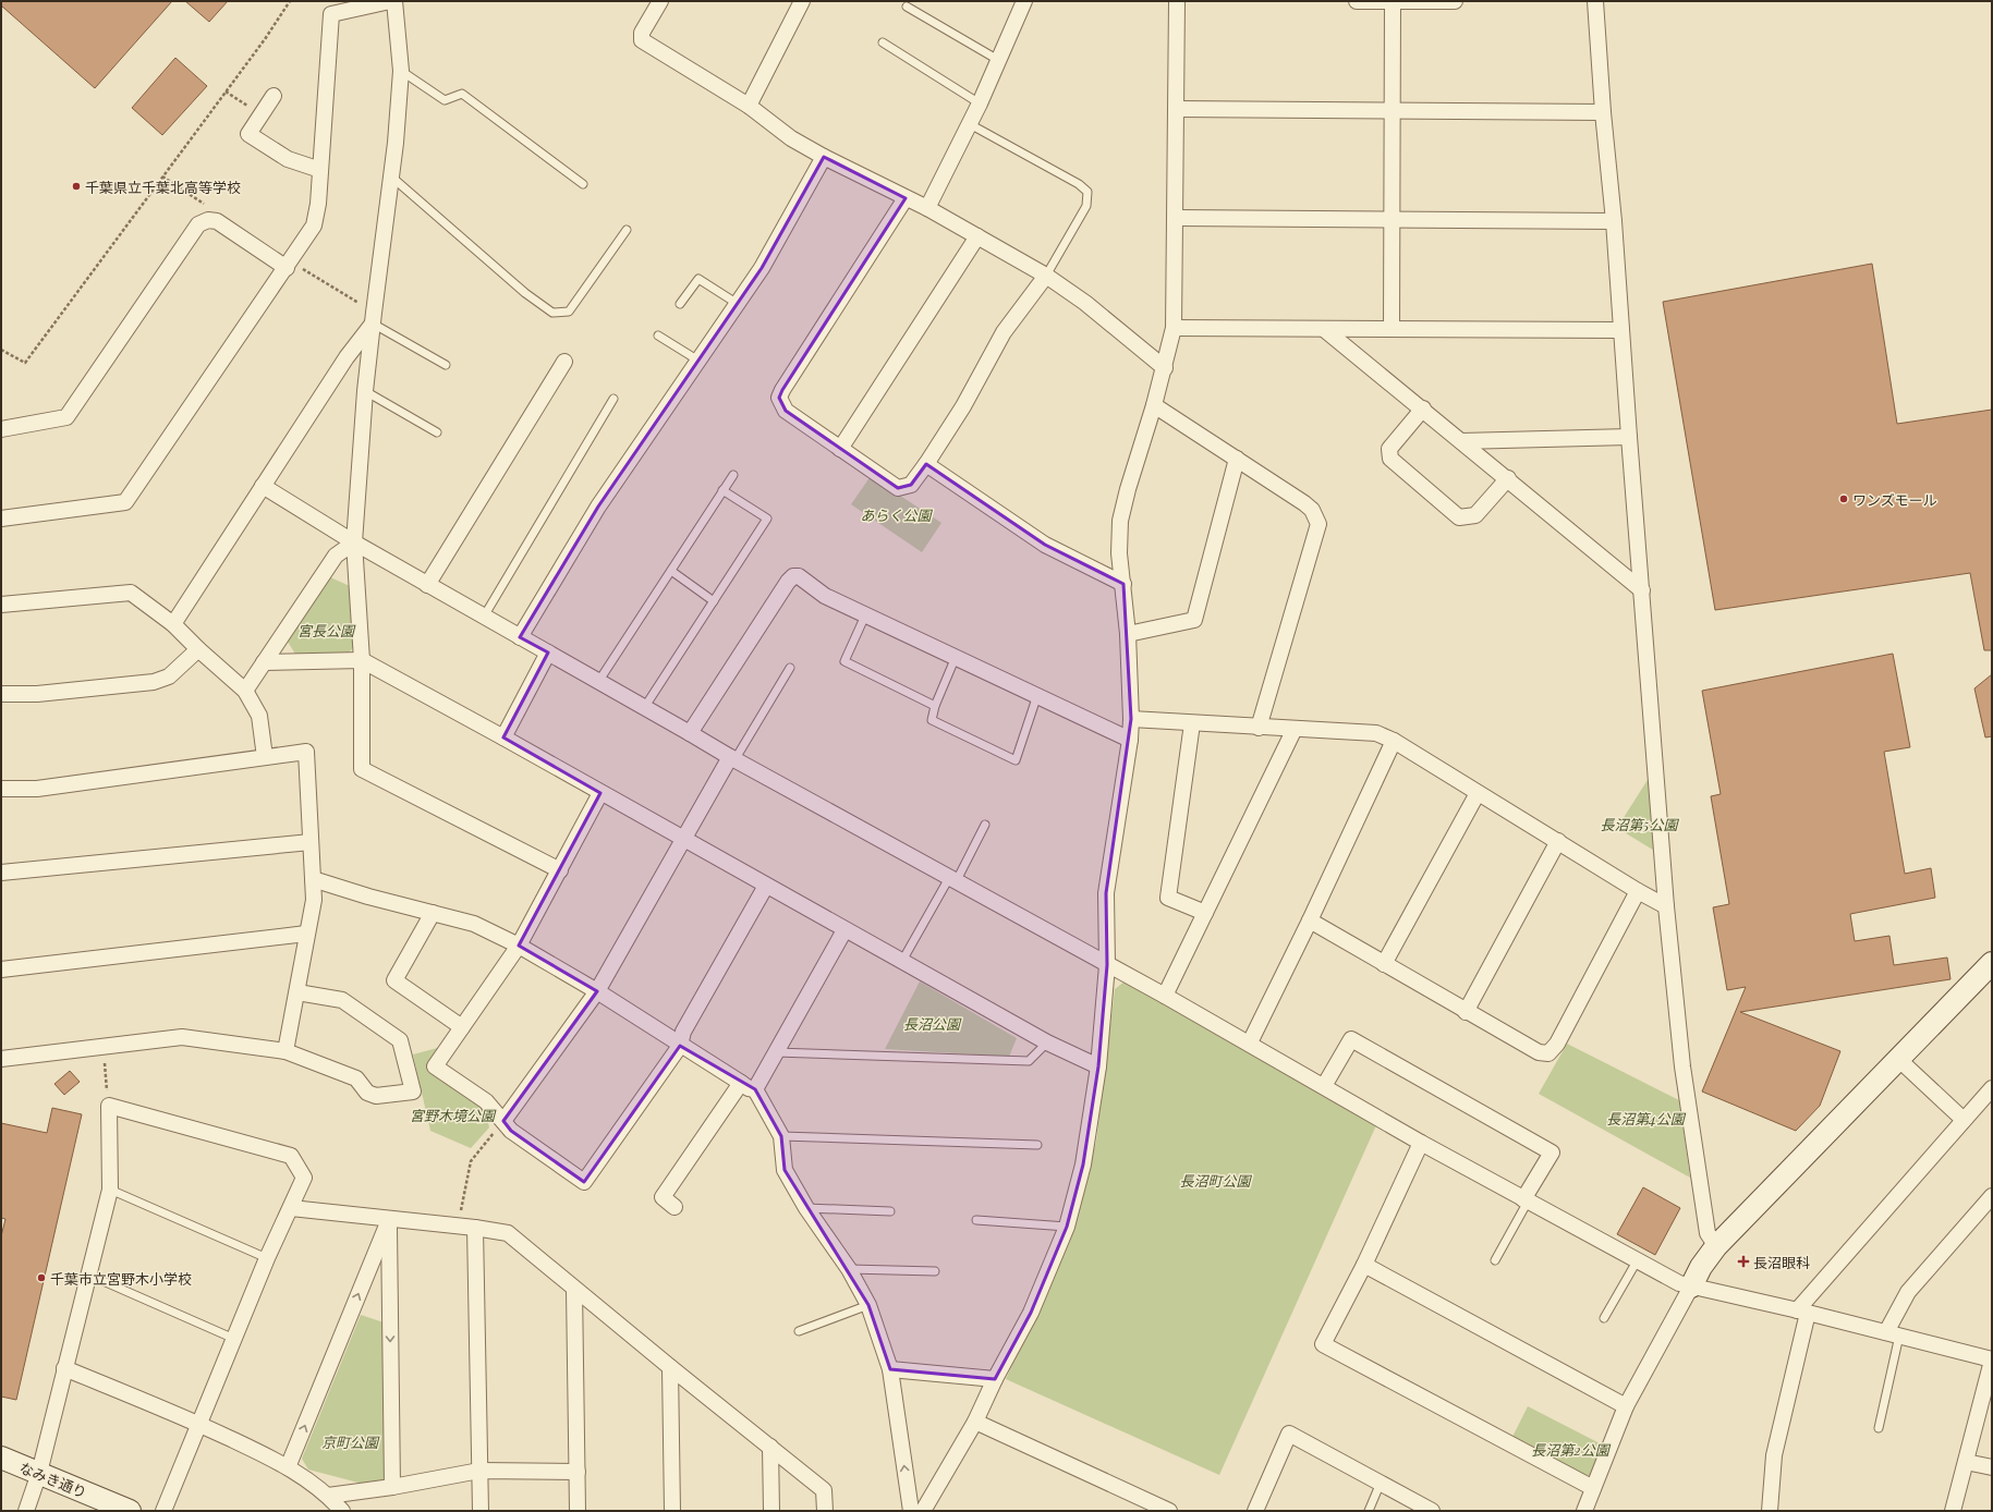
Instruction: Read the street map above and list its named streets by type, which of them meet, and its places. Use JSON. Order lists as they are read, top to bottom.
{
  "streets": {
    "street": ["なみき通り"]
  },
  "parks": [
    "あらく公園",
    "宮長公園",
    "長沼第5公園",
    "長沼公園",
    "宮野木境公園",
    "長沼第4公園",
    "長沼町公園",
    "京町公園",
    "長沼第2公園"
  ],
  "places": {
    "other": ["千葉県立千葉北高等学校", "ワンズモール", "千葉市立宮野木小学校"],
    "health": ["長沼眼科"]
  }
}
